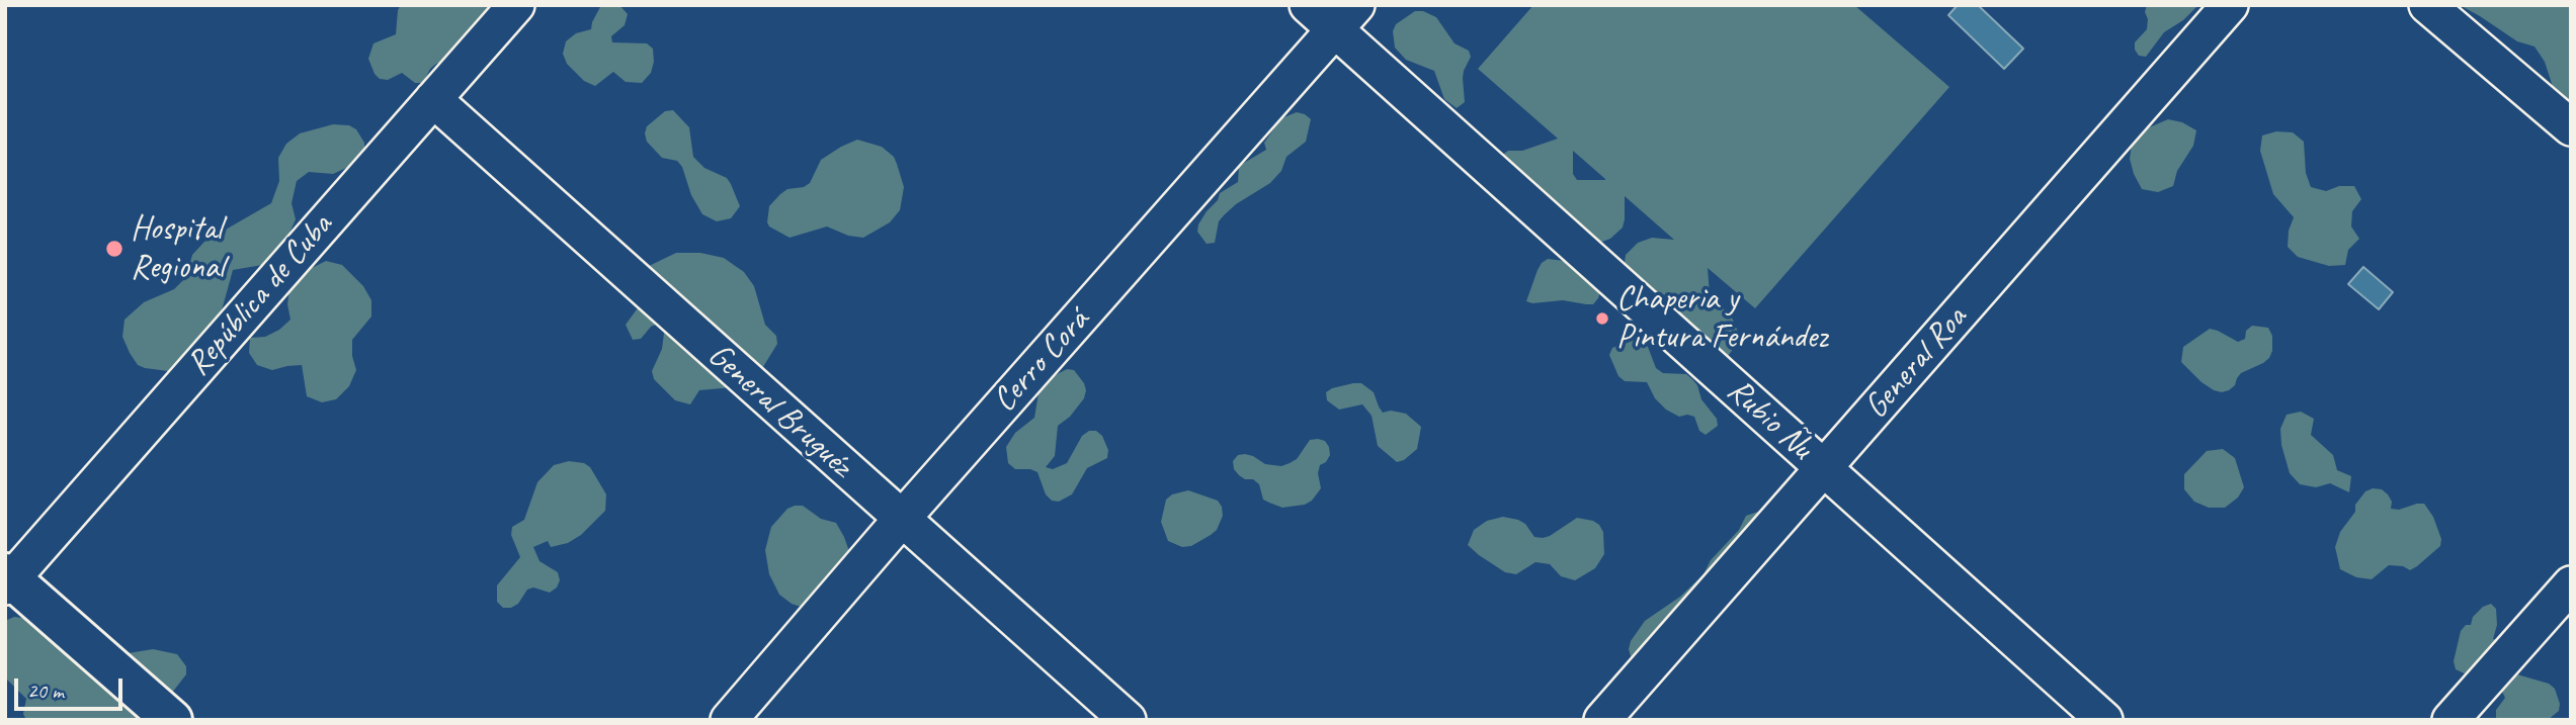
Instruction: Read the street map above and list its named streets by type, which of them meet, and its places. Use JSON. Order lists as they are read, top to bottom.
{
  "streets": {
    "street": [
      "República de Cuba",
      "Cerro Corá",
      "General Roa",
      "General Bruguéz",
      "Rubio Ñu"
    ]
  },
  "crossings": [
    ["República de Cuba", "General Bruguéz"],
    ["Cerro Corá", "General Bruguéz"],
    ["Cerro Corá", "Rubio Ñu"],
    ["General Roa", "Rubio Ñu"]
  ],
  "places": ["Hospital Regional", "Chaperia y Pintura Fernández"],
  "scale_bar": "20 m"
}
